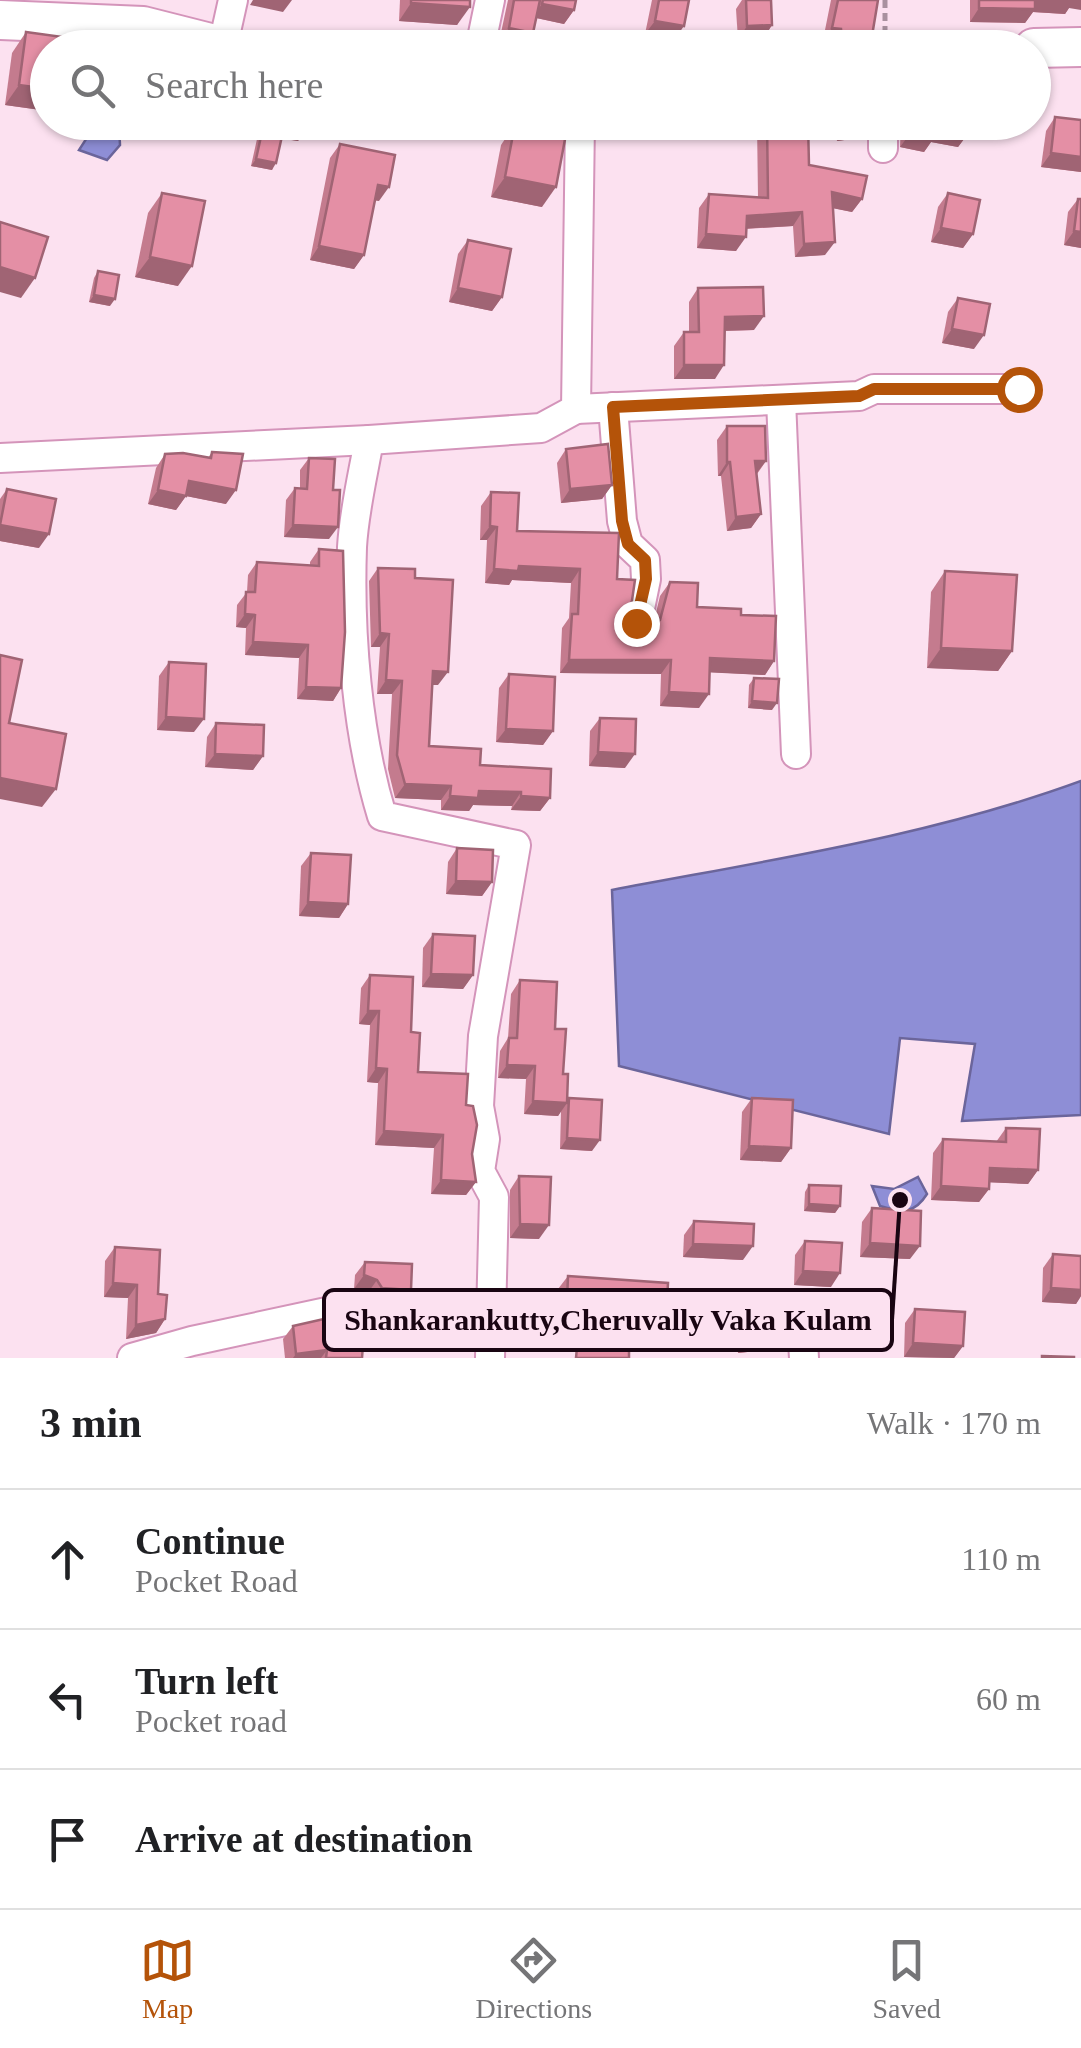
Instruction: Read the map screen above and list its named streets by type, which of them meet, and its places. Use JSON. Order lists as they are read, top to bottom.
{
  "places": ["Shankarankutty,Cheruvally Vaka Kulam"],
  "page": {
    "search": "Search here",
    "heading": ["3 min", "Walk · 170 m"],
    "list": [
      ["Continue", "Pocket Road", "110 m"],
      ["Turn left", "Pocket road", "60 m"],
      "Arrive at destination"
    ],
    "nav": ["Map", "Directions", "Saved"]
  }
}
